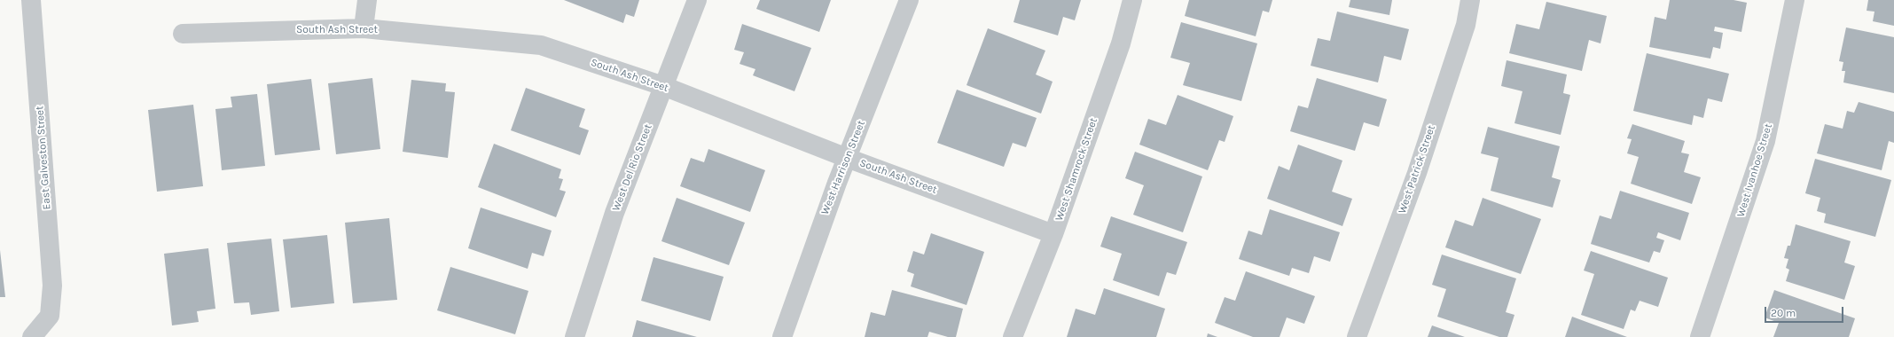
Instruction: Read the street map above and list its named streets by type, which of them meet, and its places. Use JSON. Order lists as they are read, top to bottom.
{
  "streets": {
    "street": [
      "South Ash Street",
      "East Galveston Street",
      "West Del Rio Street",
      "West Harrison Street",
      "West Shamrock Street",
      "West Patrick Street",
      "West Ivanhoe Street"
    ]
  },
  "crossings": [
    ["South Ash Street", "West Del Rio Street"],
    ["South Ash Street", "West Harrison Street"],
    ["South Ash Street", "West Shamrock Street"]
  ],
  "scale_bar": "20 m"
}
